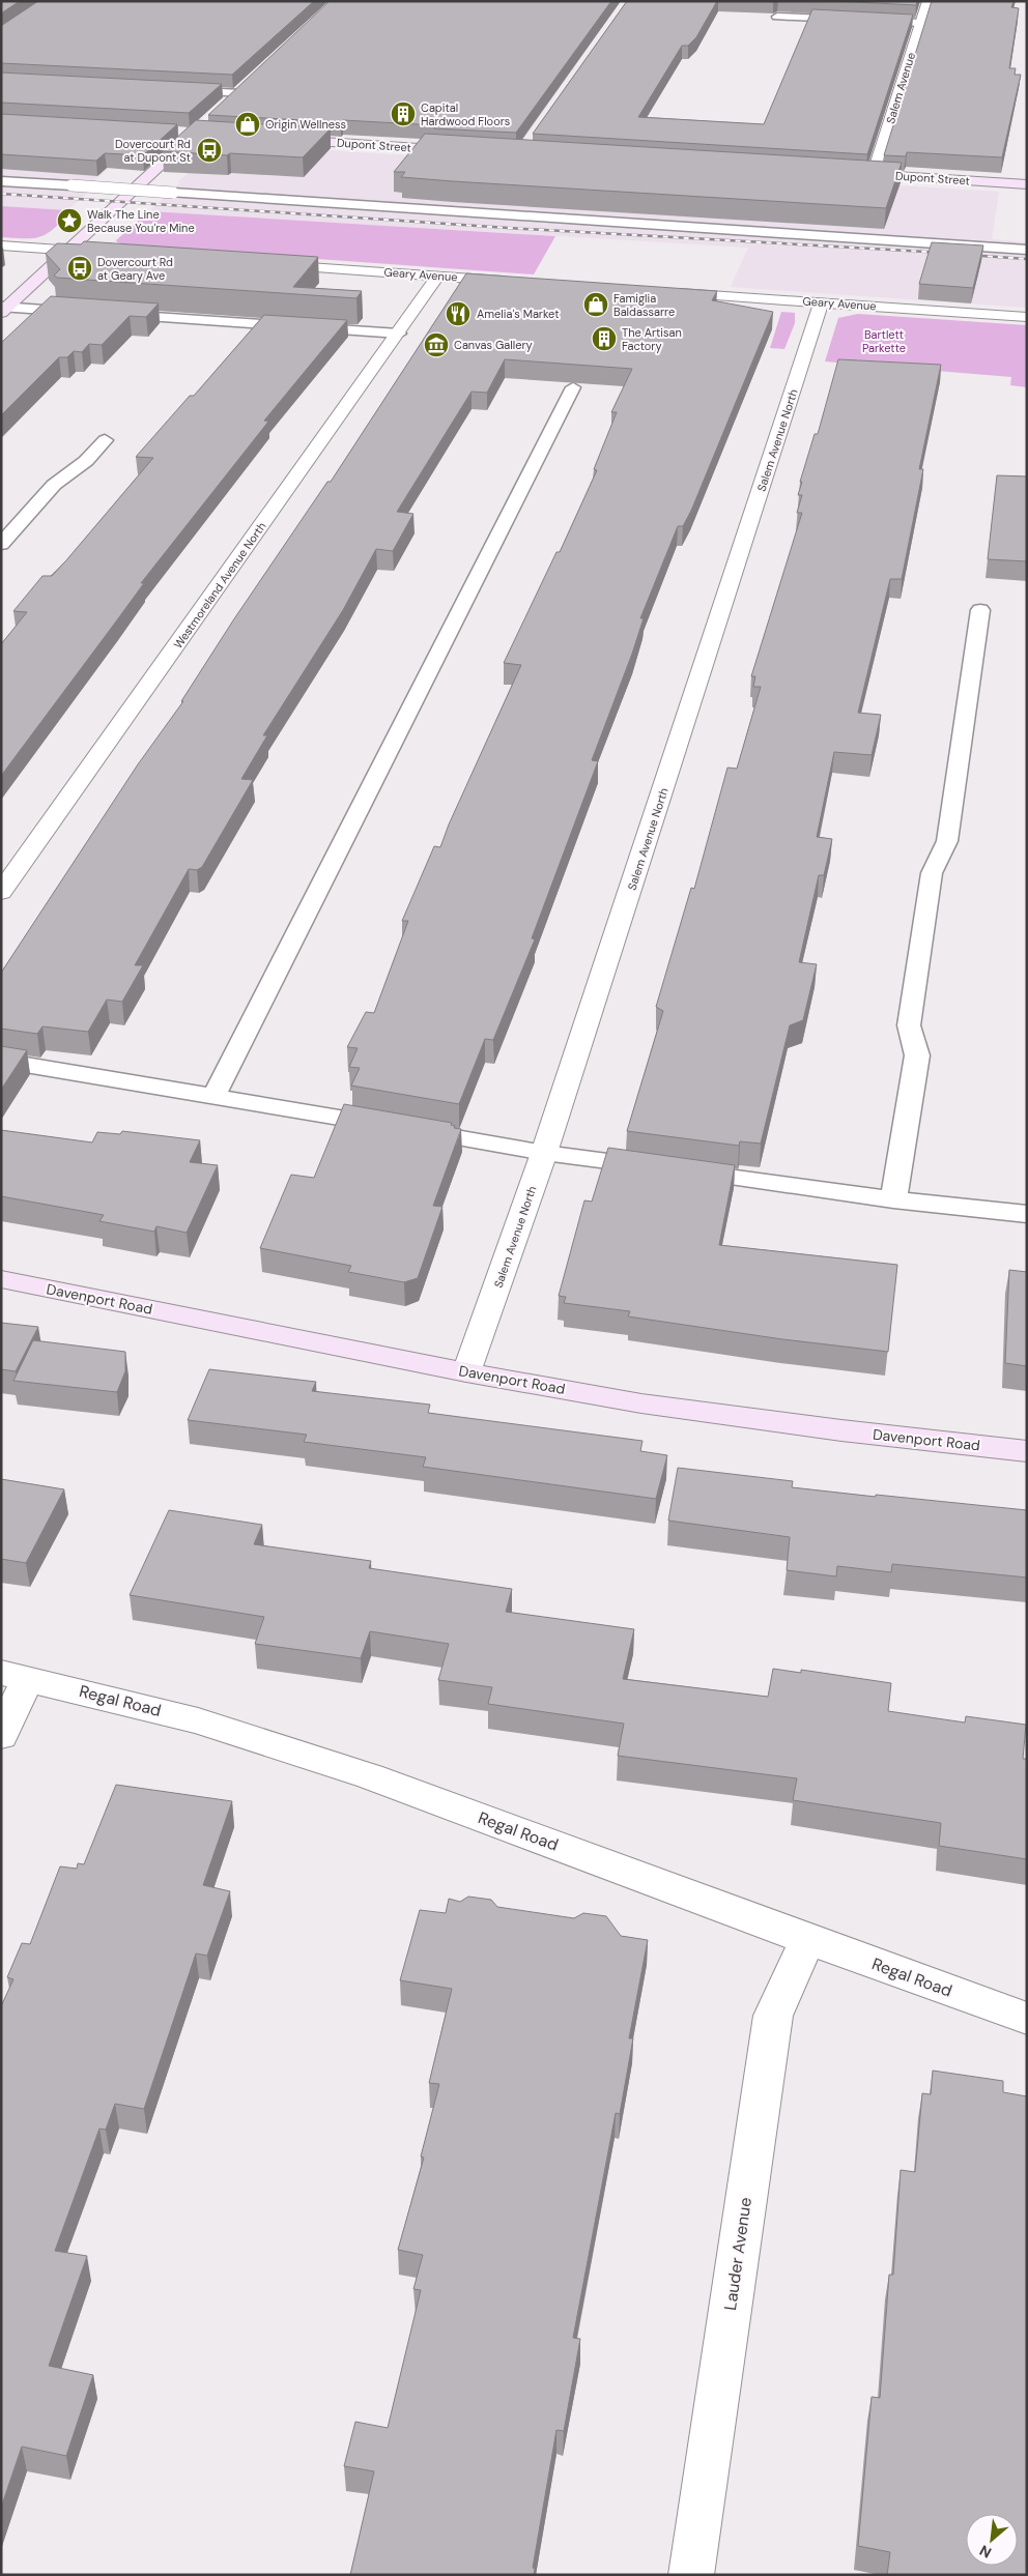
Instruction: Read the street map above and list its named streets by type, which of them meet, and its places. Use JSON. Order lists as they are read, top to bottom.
{
  "streets": {
    "street": [
      "Salem Avenue",
      "Dupont Street",
      "Geary Avenue",
      "Salem Avenue North",
      "Westmoreland Avenue North",
      "Davenport Road",
      "Regal Road",
      "Lauder Avenue"
    ]
  },
  "crossings": [
    ["Salem Avenue", "Dupont Street"],
    ["Geary Avenue", "Salem Avenue North"],
    ["Geary Avenue", "Westmoreland Avenue North"],
    ["Salem Avenue North", "Davenport Road"],
    ["Regal Road", "Lauder Avenue"]
  ],
  "parks": ["Bartlett Parkette"],
  "places": {
    "building": ["Capital Hardwood Floors", "The Artisan Factory"],
    "shop": ["Origin Wellness", "Famiglia Baldassarre"],
    "bus stop": ["Dovercourt Rd at Dupont St", "Dovercourt Rd at Geary Ave"],
    "place": ["Walk The Line Because You're Mine"],
    "restaurant": ["Amelia's Market"],
    "museum": ["Canvas Gallery"]
  },
  "north": "bottom left"
}
